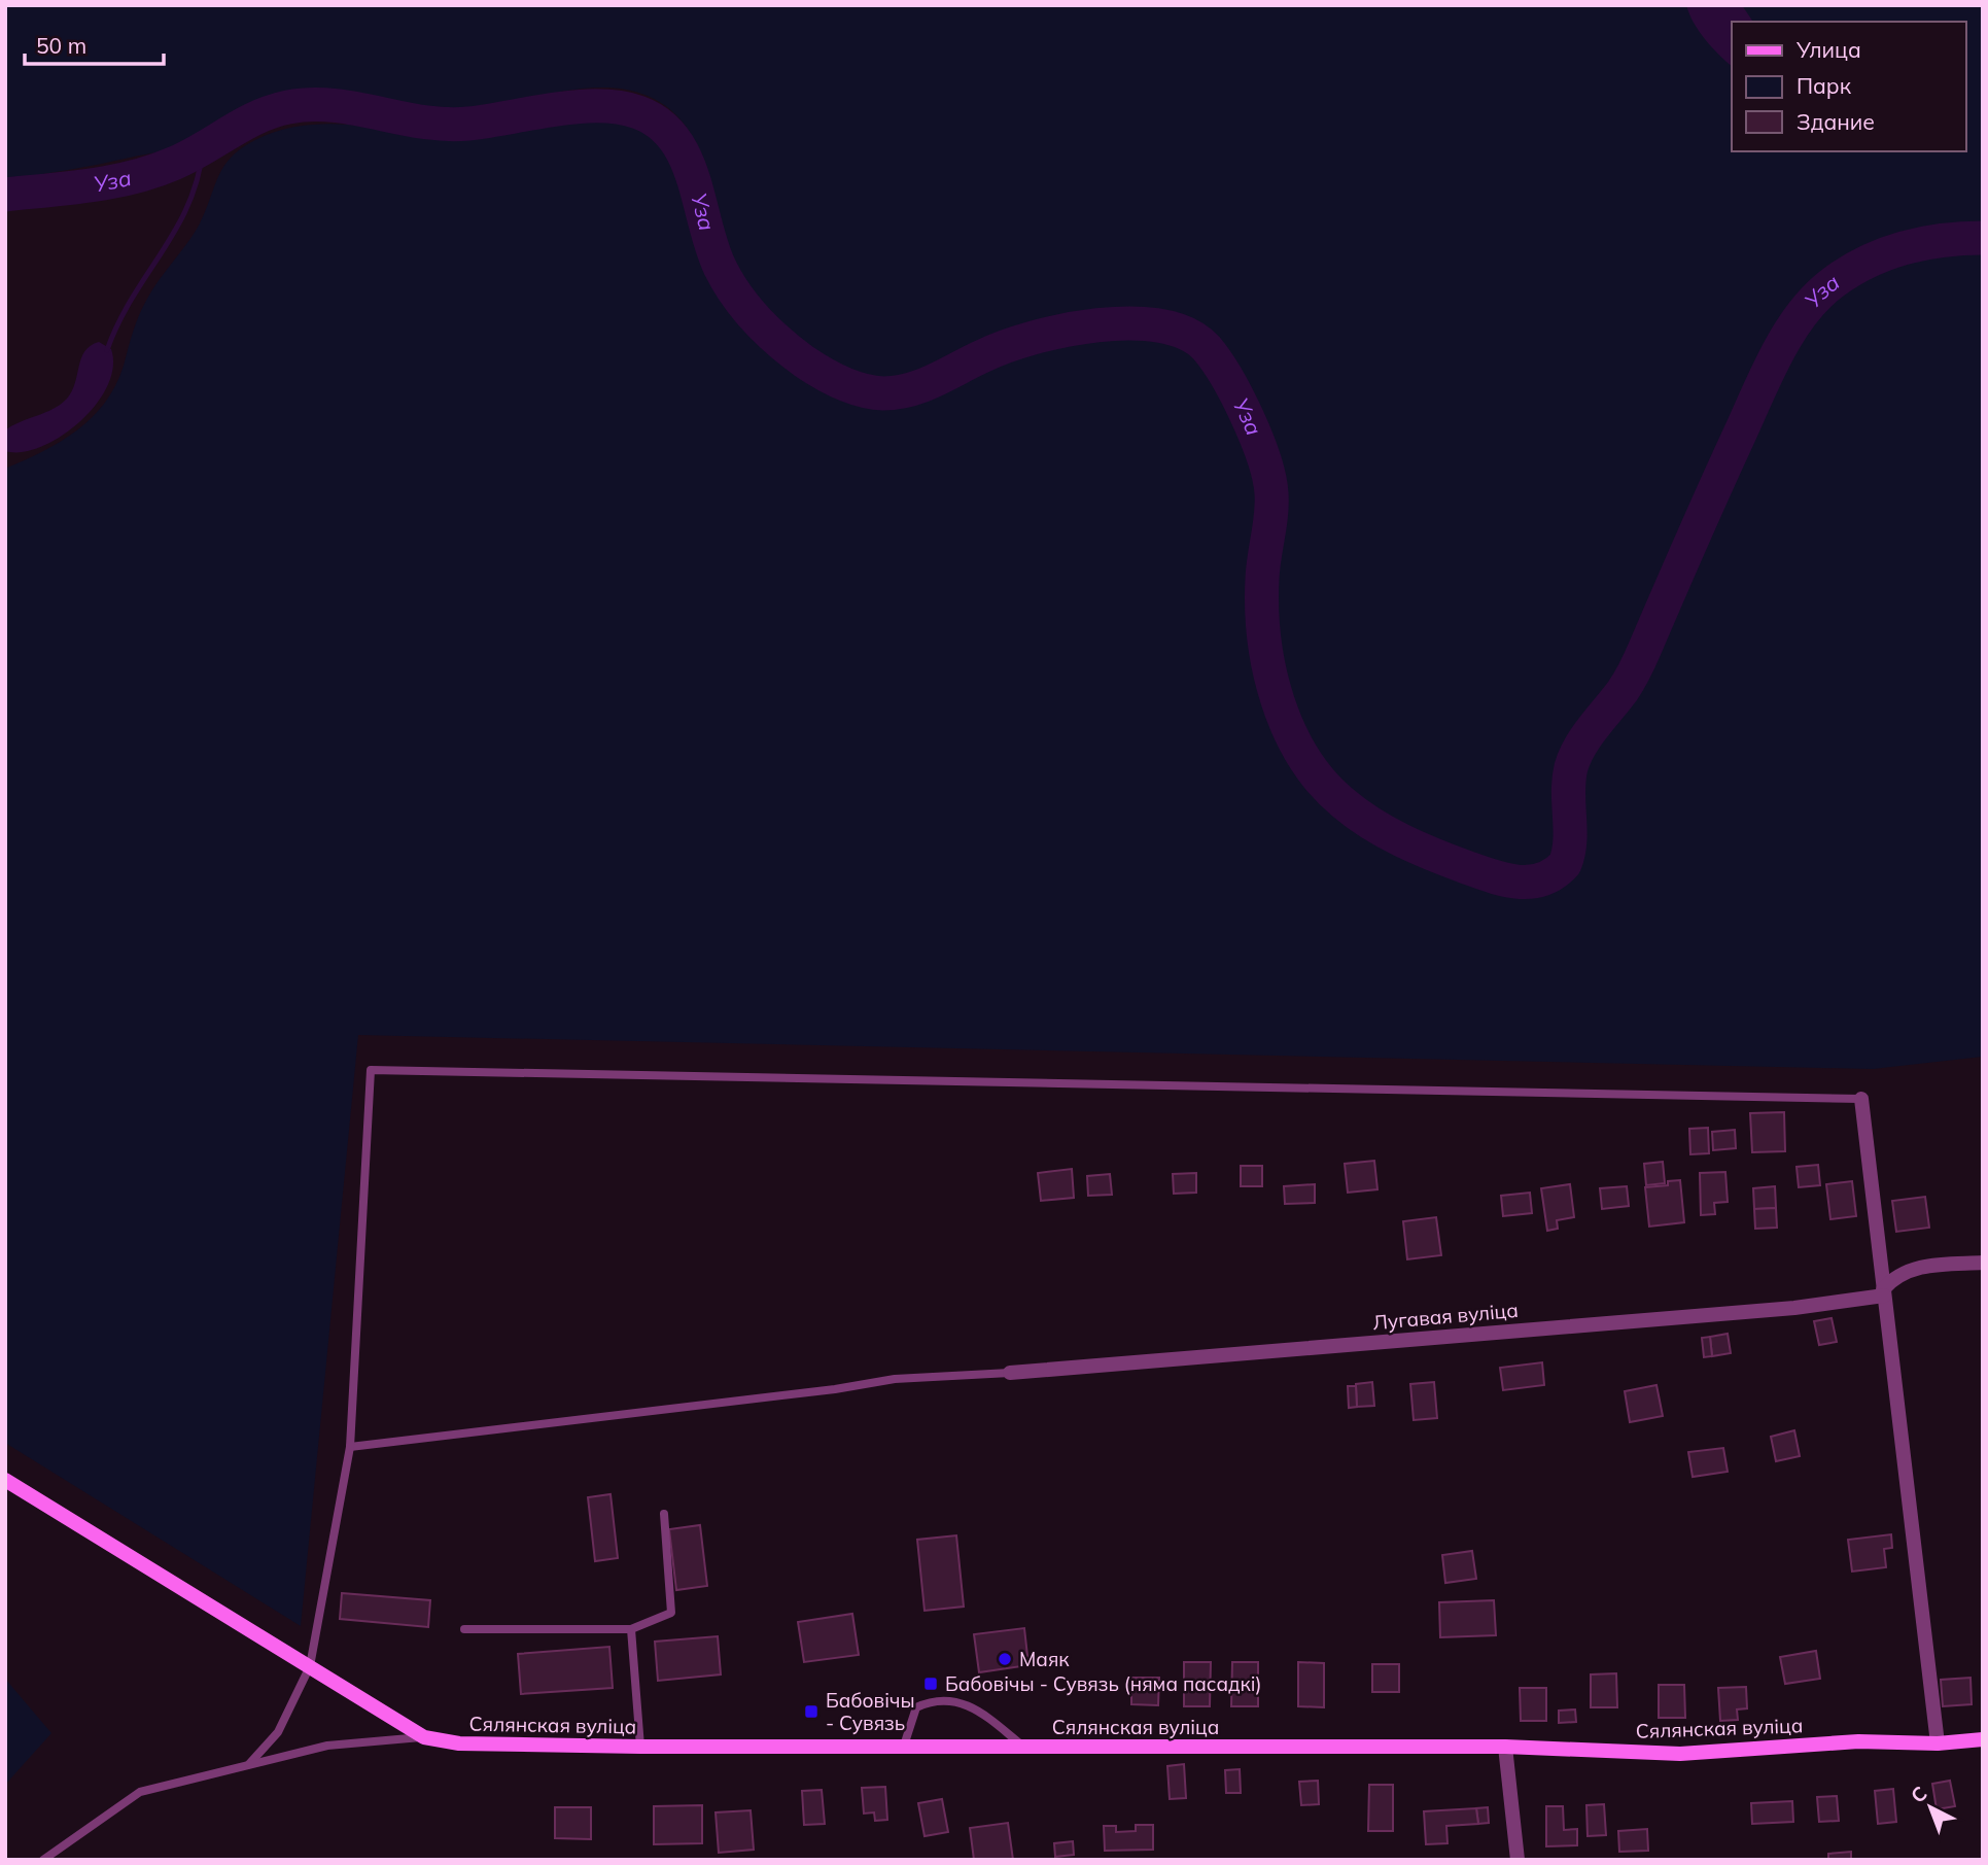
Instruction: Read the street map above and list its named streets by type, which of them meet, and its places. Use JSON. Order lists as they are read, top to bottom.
{
  "streets": {
    "street": ["Лугавая вуліца", "Сялянская вуліца"]
  },
  "water": ["Уза"],
  "places": {
    "other": ["Маяк"],
    "transit": ["Бабовічы - Сувязь (няма пасадкі)", "Бабовічы - Сувязь"]
  },
  "legend": ["Улица", "Парк", "Здание"],
  "scale_bar": "50 m",
  "north": "top left"
}
